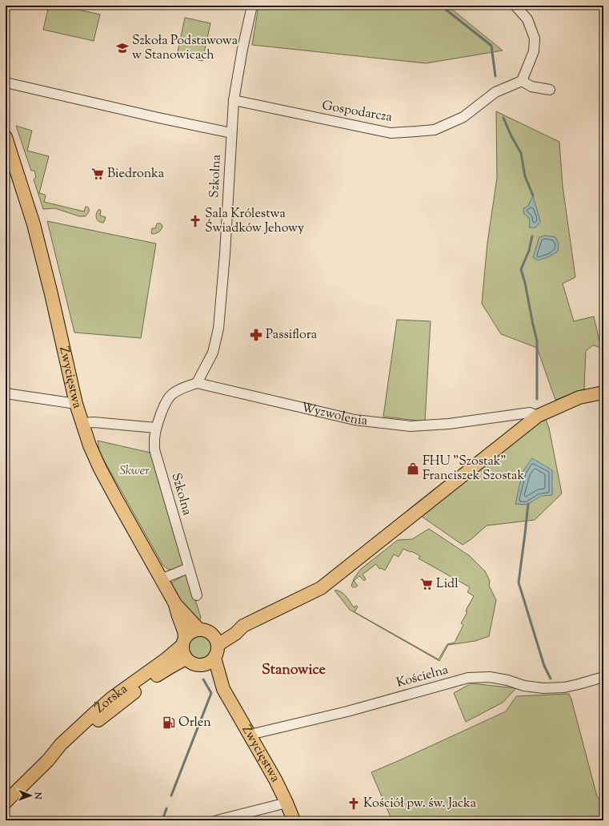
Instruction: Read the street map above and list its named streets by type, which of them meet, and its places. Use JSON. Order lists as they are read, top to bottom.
{
  "streets": {
    "main road": ["Zwycięstwa", "Żorska"],
    "street": [
      "Gospodarcza",
      "Szkolna",
      "Wyzwolenia",
      "Kościelna"
    ]
  },
  "crossings": [
    ["Gospodarcza", "Szkolna"],
    ["Szkolna", "Wyzwolenia"],
    ["Zwycięstwa", "Kościelna"],
    ["Zwycięstwa", "Żorska"]
  ],
  "districts": ["Stanowice"],
  "parks": ["Skwer"],
  "places": {
    "school or university": ["Szkoła Podstawowa w Stanowicach"],
    "supermarket": ["Biedronka", "Lidl"],
    "church": ["Sala Królestwa Świadków Jehowy", "Kościół pw. św. Jacka"],
    "pharmacy": ["Passiflora"],
    "shop": ["FHU \"Szostak\" Franciszek Szostak"],
    "fuel station": ["Orlen"]
  },
  "north": "right"
}
